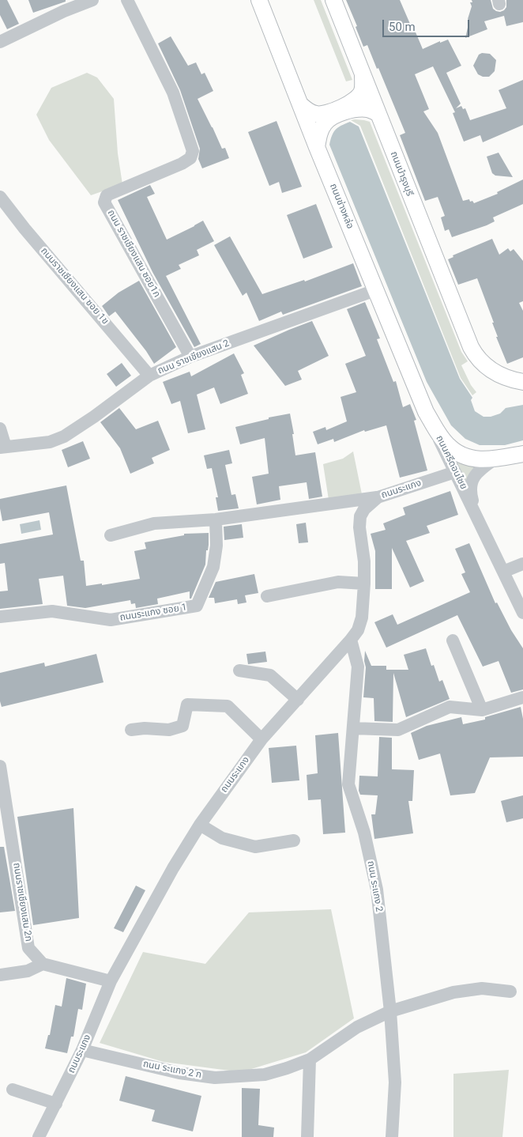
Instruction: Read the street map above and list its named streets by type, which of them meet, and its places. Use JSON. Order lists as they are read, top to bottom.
{
  "streets": {
    "main road": ["ถนนบำรุงบุรี", "ถนนช่างหล่อ"],
    "street": [
      "ถนน ราชเชียงแสน ซอย1ก",
      "ถนนราชเชียงแสน ซอย 1ข",
      "ถนน ราชเชียงแสน 2",
      "ถนนศรีดอนไชย",
      "ถนนระแกง",
      "ถนนระแกง ซอย 1",
      "ถนน ระแกง 2",
      "ถนนราชเชียงแสน 2ก",
      "ถนน ระแกง 2 ก"
    ]
  },
  "crossings": [
    ["ถนนช่างหล่อ", "ถนน ราชเชียงแสน 2"],
    ["ถนนช่างหล่อ", "ถนนศรีดอนไชย"],
    ["ถนน ราชเชียงแสน ซอย1ก", "ถนน ราชเชียงแสน 2"],
    ["ถนนราชเชียงแสน ซอย 1ข", "ถนน ราชเชียงแสน 2"],
    ["ถนนศรีดอนไชย", "ถนนระแกง"],
    ["ถนนระแกง", "ถนน ระแกง 2"],
    ["ถนนระแกง", "ถนน ระแกง 2 ก"],
    ["ถนน ระแกง 2", "ถนน ระแกง 2 ก"]
  ],
  "scale_bar": "50 m"
}
